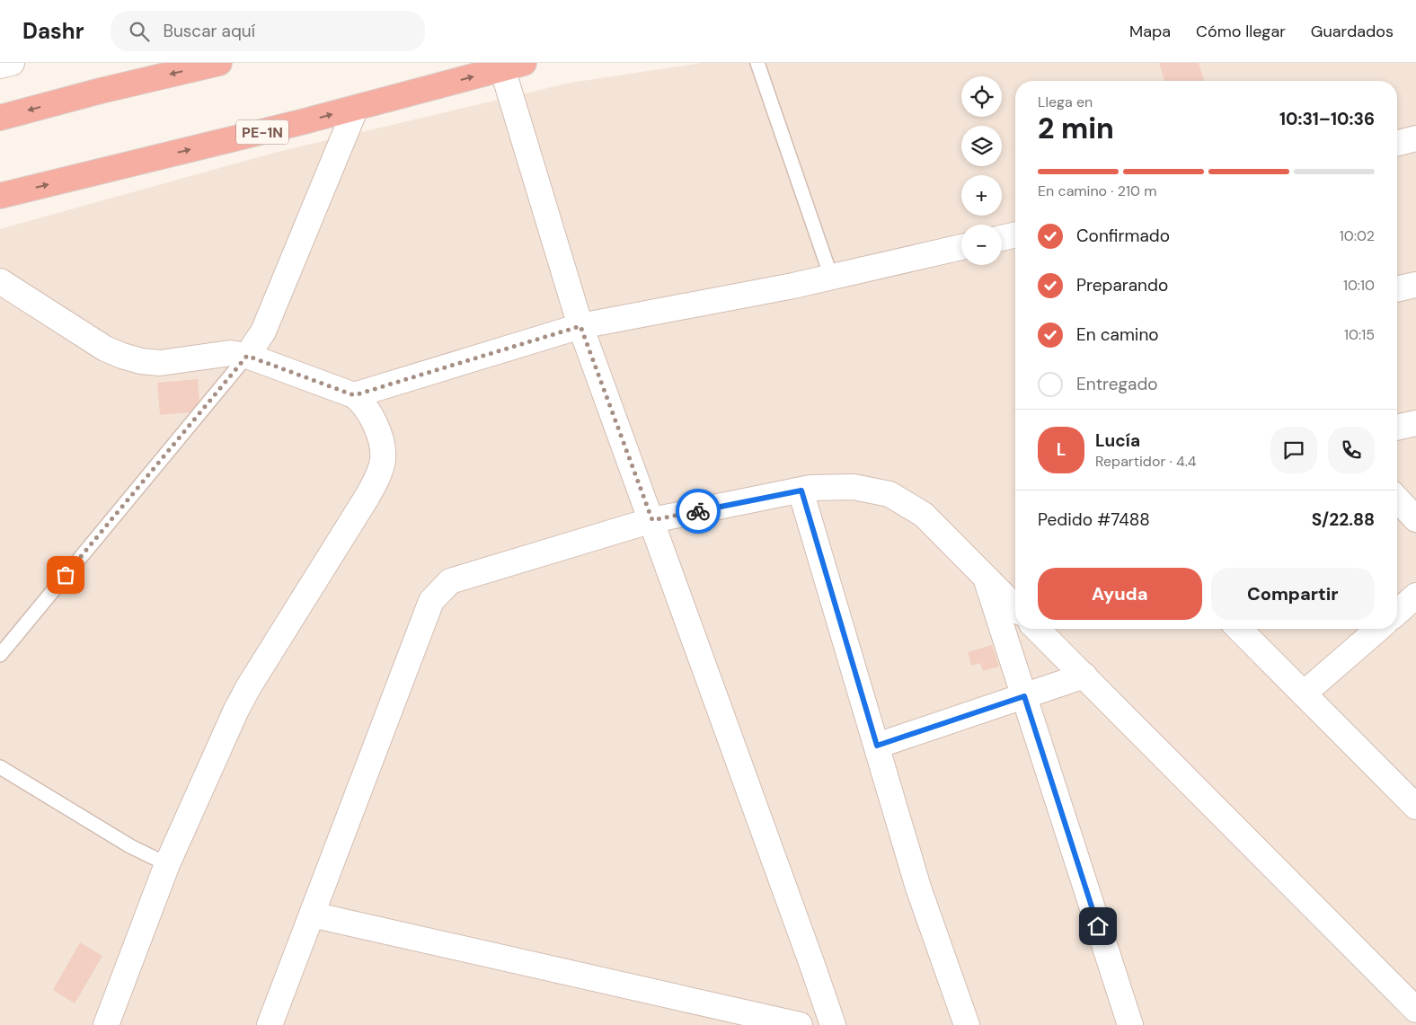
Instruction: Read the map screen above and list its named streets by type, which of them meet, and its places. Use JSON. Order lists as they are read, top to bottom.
{
  "streets": {
    "highway": ["PE-1N"]
  },
  "page": {
    "header": "Dashr",
    "search": "Buscar aquí",
    "nav": ["Mapa", "Cómo llegar", "Guardados"],
    "map_buttons": ["+", "−"],
    "heading": ["2 min", "Llega en", "10:31–10:36"],
    "panel": [
      "Lucía",
      "Repartidor · 4.4",
      "Pedido #7488",
      "S/22.88"
    ],
    "bar": "En camino · 210 m",
    "list": [
      ["Confirmado", "10:02"],
      ["Preparando", "10:10"],
      ["En camino", "10:15"],
      "Entregado"
    ],
    "round": "L",
    "buttons": ["Ayuda", "Compartir"]
  }
}
